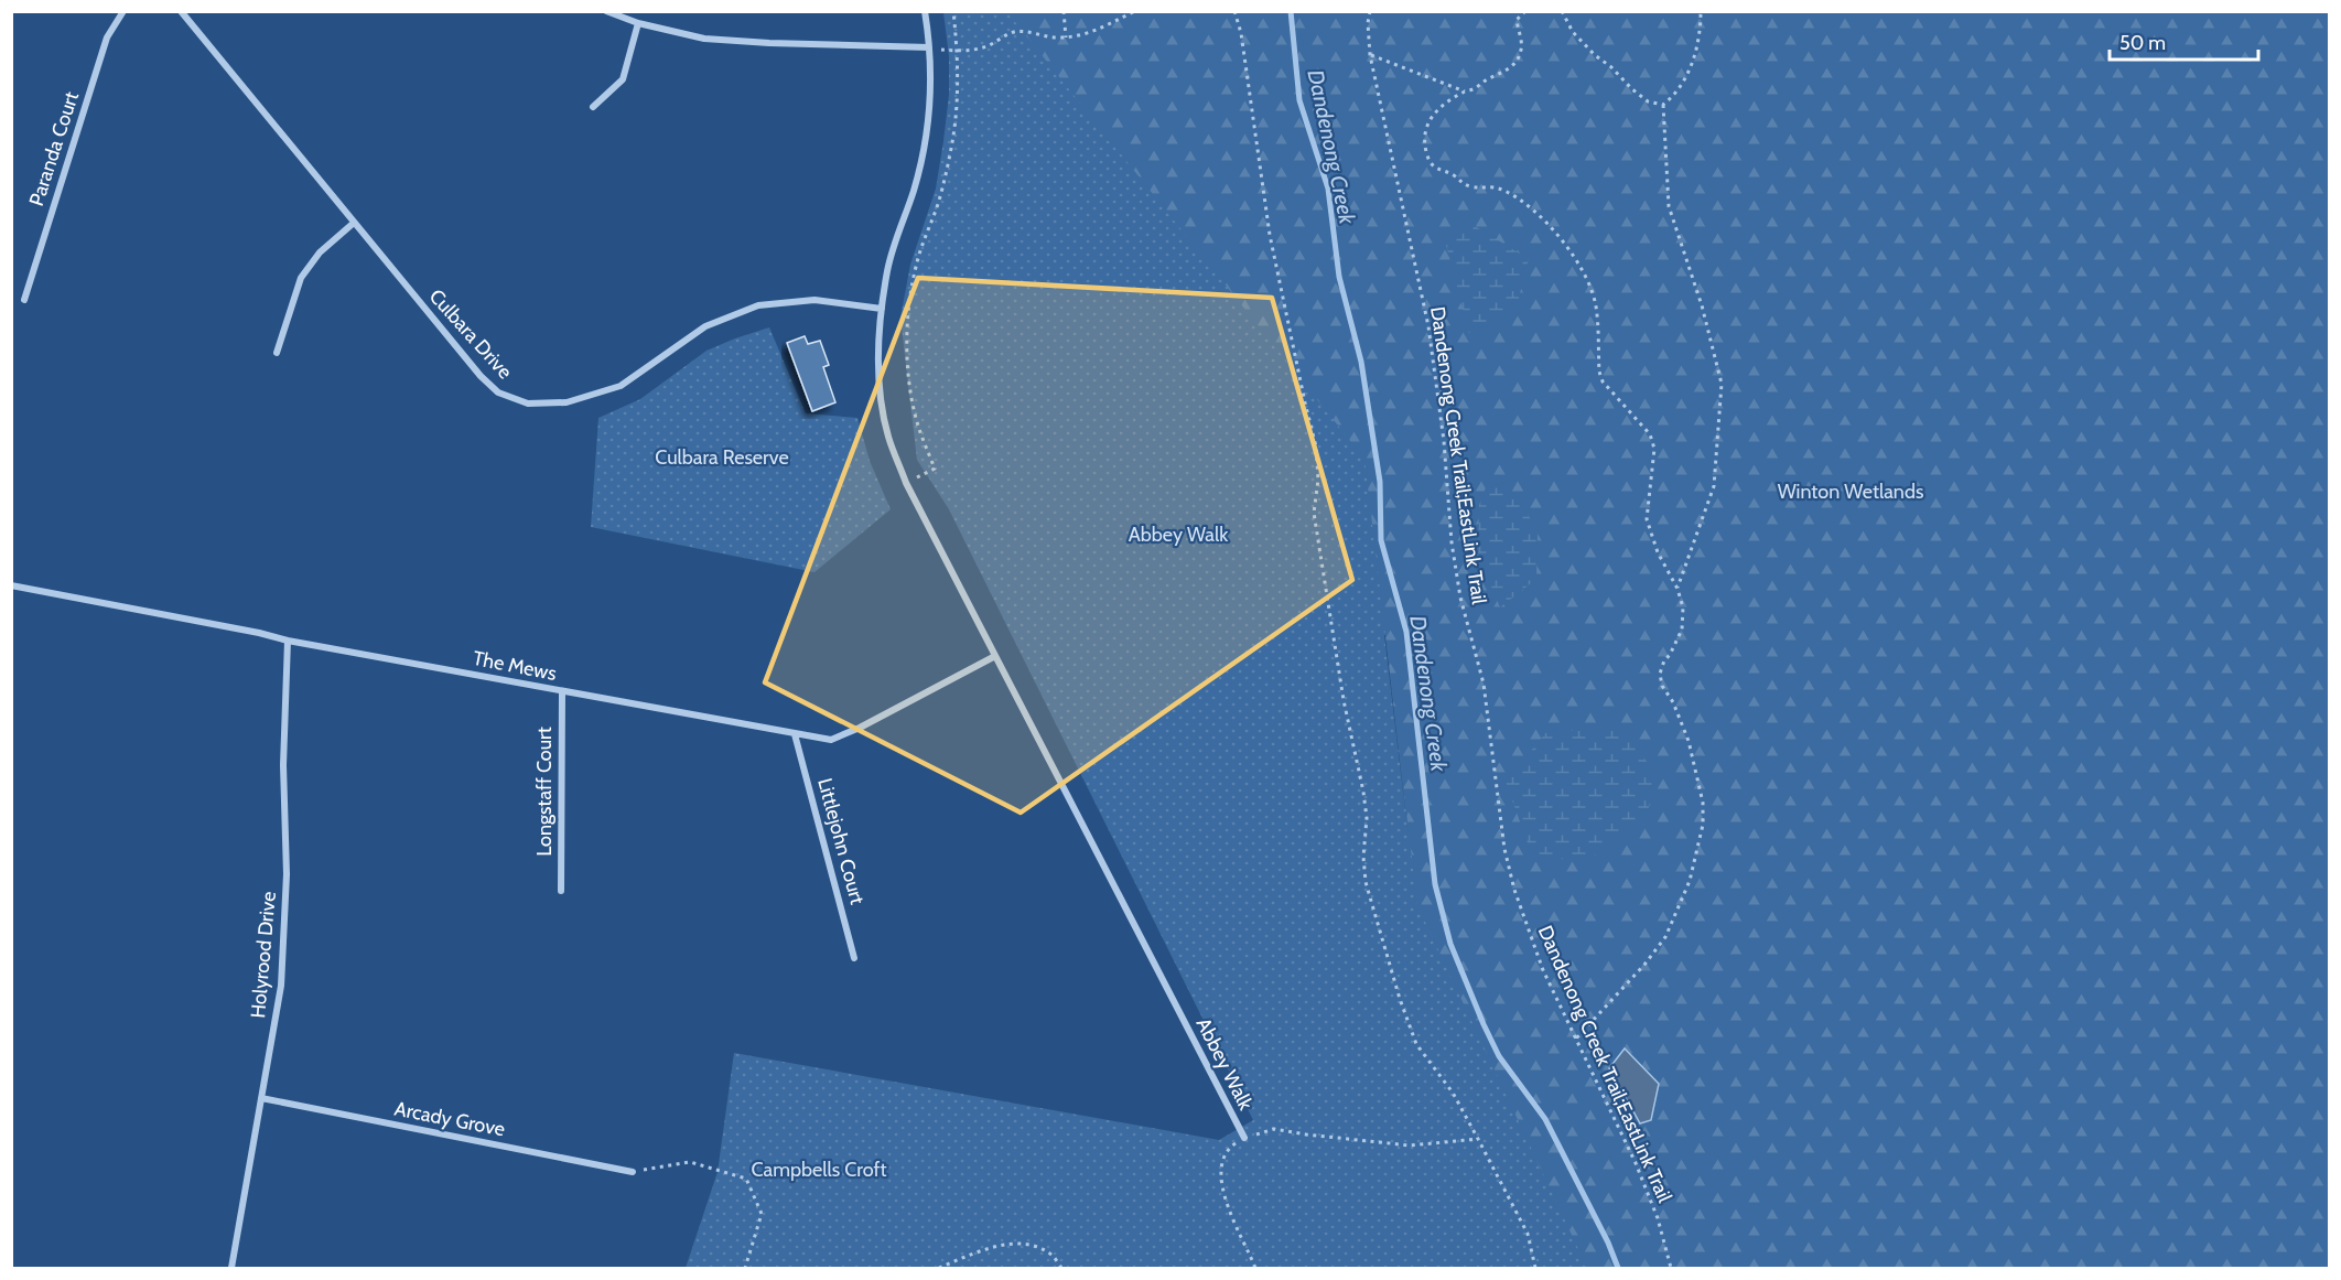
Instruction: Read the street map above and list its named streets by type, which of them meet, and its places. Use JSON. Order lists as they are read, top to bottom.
{
  "streets": {
    "street": [
      "Paranda Court",
      "Culbara Drive",
      "The Mews",
      "Longstaff Court",
      "Littlejohn Court",
      "Holyrood Drive",
      "Abbey Walk",
      "Arcady Grove"
    ],
    "path": ["Dandenong Creek Trail;EastLink Trail"]
  },
  "crossings": [
    ["Culbara Drive", "Abbey Walk"],
    ["The Mews", "Longstaff Court"],
    ["The Mews", "Littlejohn Court"],
    ["The Mews", "Holyrood Drive"],
    ["The Mews", "Abbey Walk"],
    ["Holyrood Drive", "Arcady Grove"]
  ],
  "water": ["Dandenong Creek"],
  "parks": [
    "Culbara Reserve",
    "Winton Wetlands",
    "Abbey Walk",
    "Campbells Croft"
  ],
  "scale_bar": "50 m"
}
